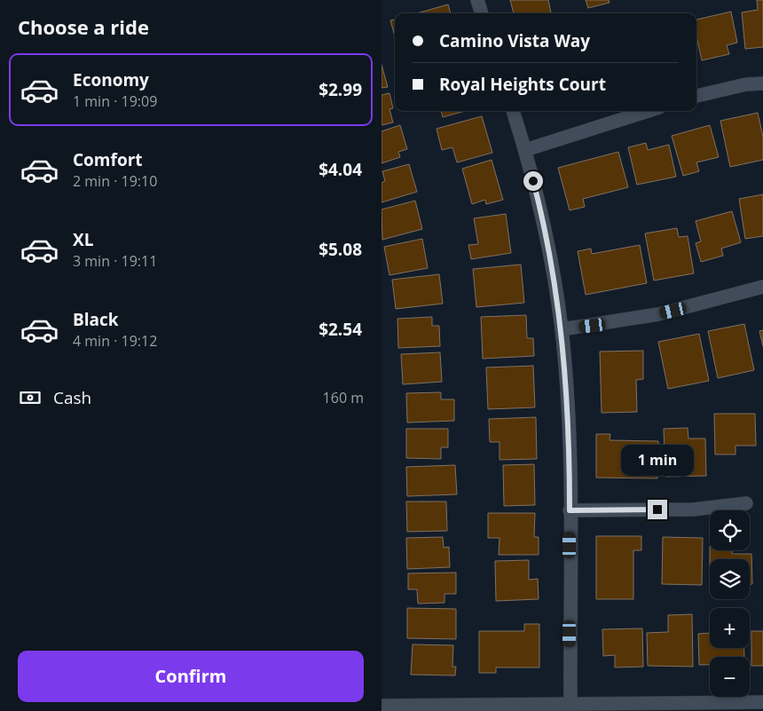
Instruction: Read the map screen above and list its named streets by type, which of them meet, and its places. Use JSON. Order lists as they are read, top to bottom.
{
  "page": {
    "heading": "Choose a ride",
    "banner": ["Camino Vista Way", "Royal Heights Court"],
    "list": [
      {
        "name": "Economy",
        "note": "1 min · 19:09",
        "value": "$2.99"
      },
      {
        "name": "Comfort",
        "note": "2 min · 19:10",
        "value": "$4.04"
      },
      {
        "name": "XL",
        "note": "3 min · 19:11",
        "value": "$5.08"
      },
      {
        "name": "Black",
        "note": "4 min · 19:12",
        "value": "$2.54"
      }
    ],
    "pay": ["Cash", "160 m"],
    "bubble": "1 min",
    "map_buttons": ["+", "−"],
    "buttons": "Confirm"
  }
}
